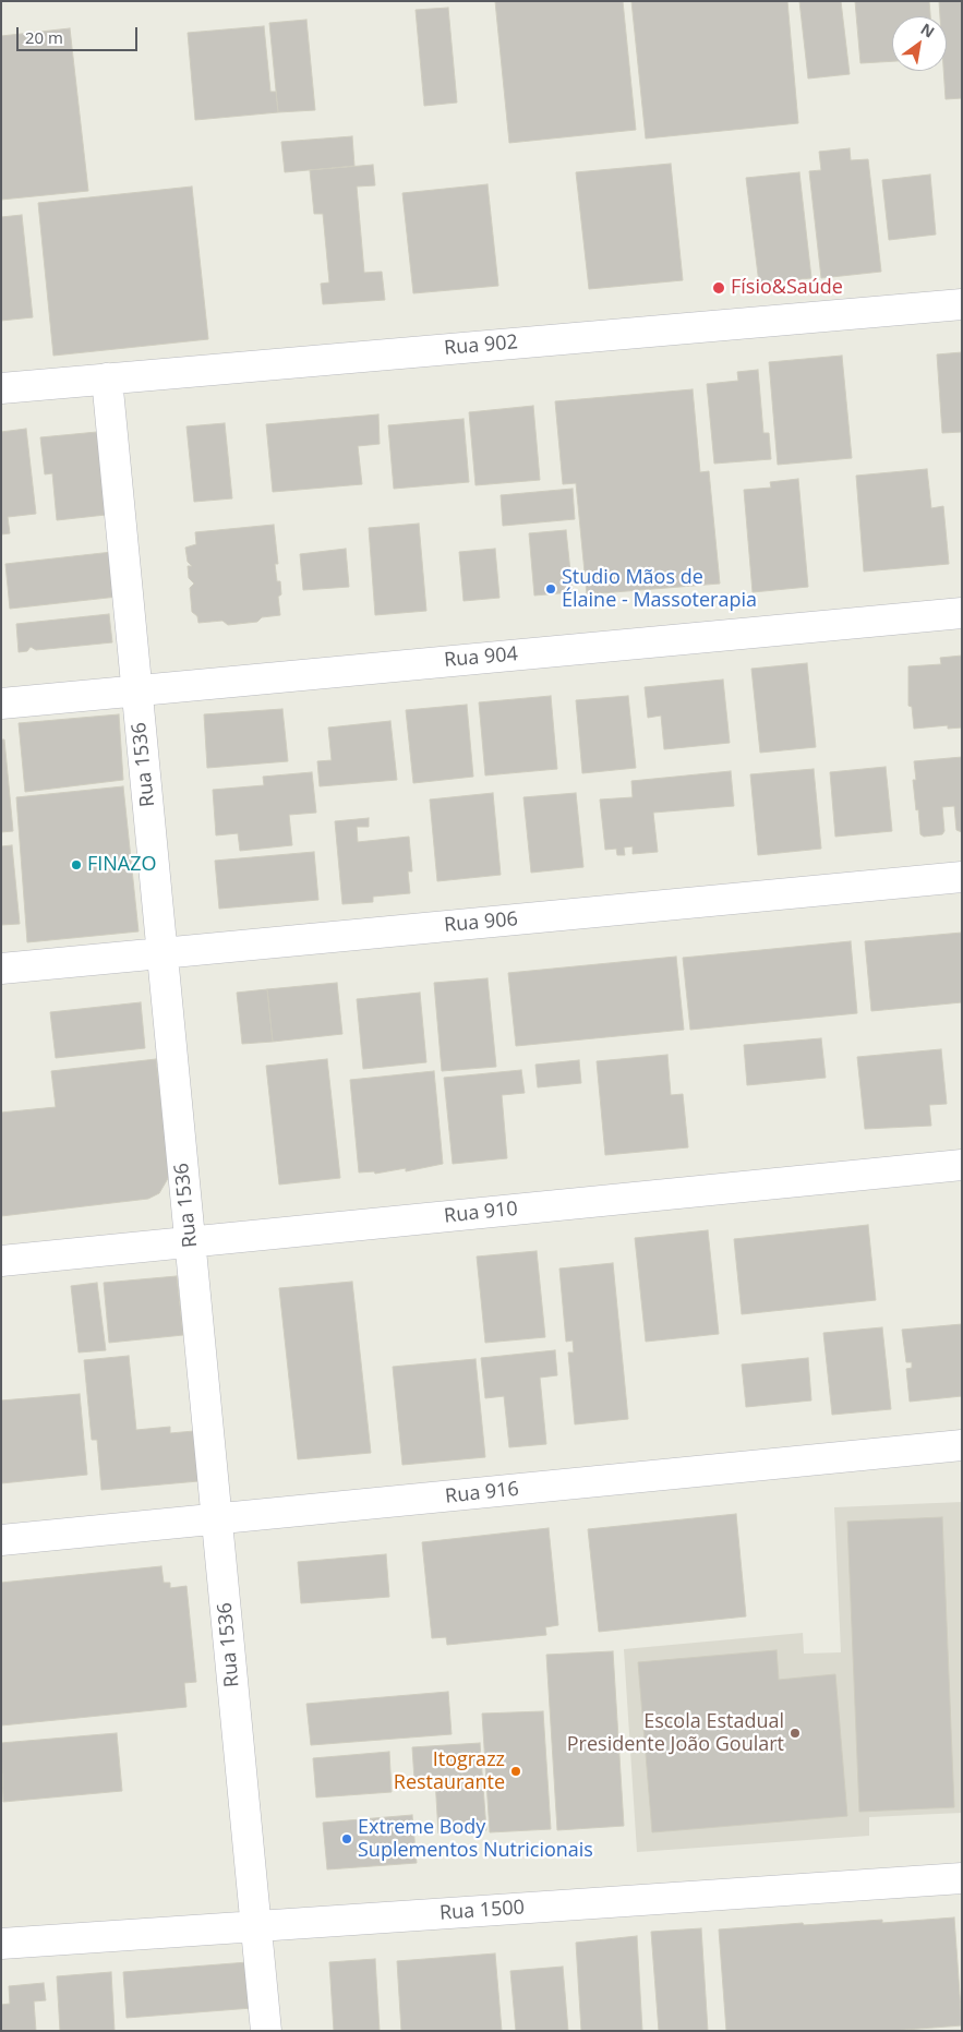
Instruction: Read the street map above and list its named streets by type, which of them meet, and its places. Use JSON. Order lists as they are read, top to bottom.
{
  "streets": {
    "street": [
      "Rua 902",
      "Rua 904",
      "Rua 1536",
      "Rua 906",
      "Rua 910",
      "Rua 916",
      "Rua 1500"
    ]
  },
  "crossings": [
    ["Rua 902", "Rua 1536"],
    ["Rua 904", "Rua 1536"],
    ["Rua 1536", "Rua 906"],
    ["Rua 1536", "Rua 910"],
    ["Rua 1536", "Rua 916"],
    ["Rua 1536", "Rua 1500"]
  ],
  "places": [
    "Físio&Saúde",
    "Studio Mãos de Élaine - Massoterapia",
    "FINAZO",
    "Escola Estadual Presidente João Goulart",
    "Itograzz Restaurante",
    "Extreme Body Suplementos Nutricionais"
  ],
  "scale_bar": "20 m",
  "north": "top right"
}
